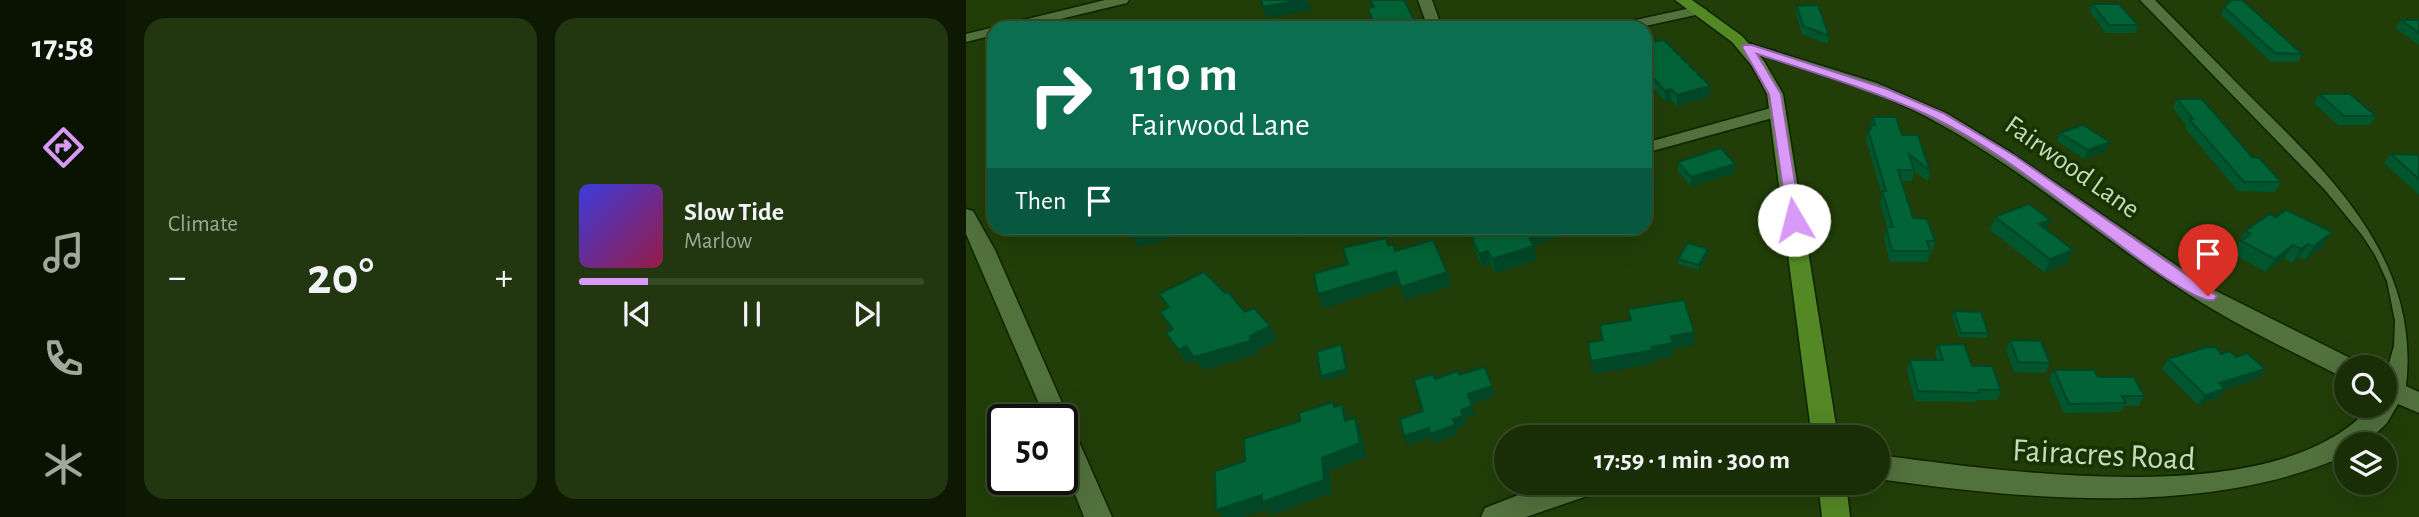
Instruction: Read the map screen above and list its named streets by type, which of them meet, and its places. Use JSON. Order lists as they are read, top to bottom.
{
  "streets": {
    "street": ["Fairwood Lane", "Fairacres Road"]
  },
  "page": {
    "tabs": "17:58",
    "tile": "Climate",
    "turn": ["110 m", "Fairwood Lane"],
    "then": "Then",
    "song": ["Slow Tide", "Marlow"],
    "heat": ["−", "20°", "+"],
    "limit": "50",
    "trip": "17:59 · 1 min · 300 m"
  }
}
